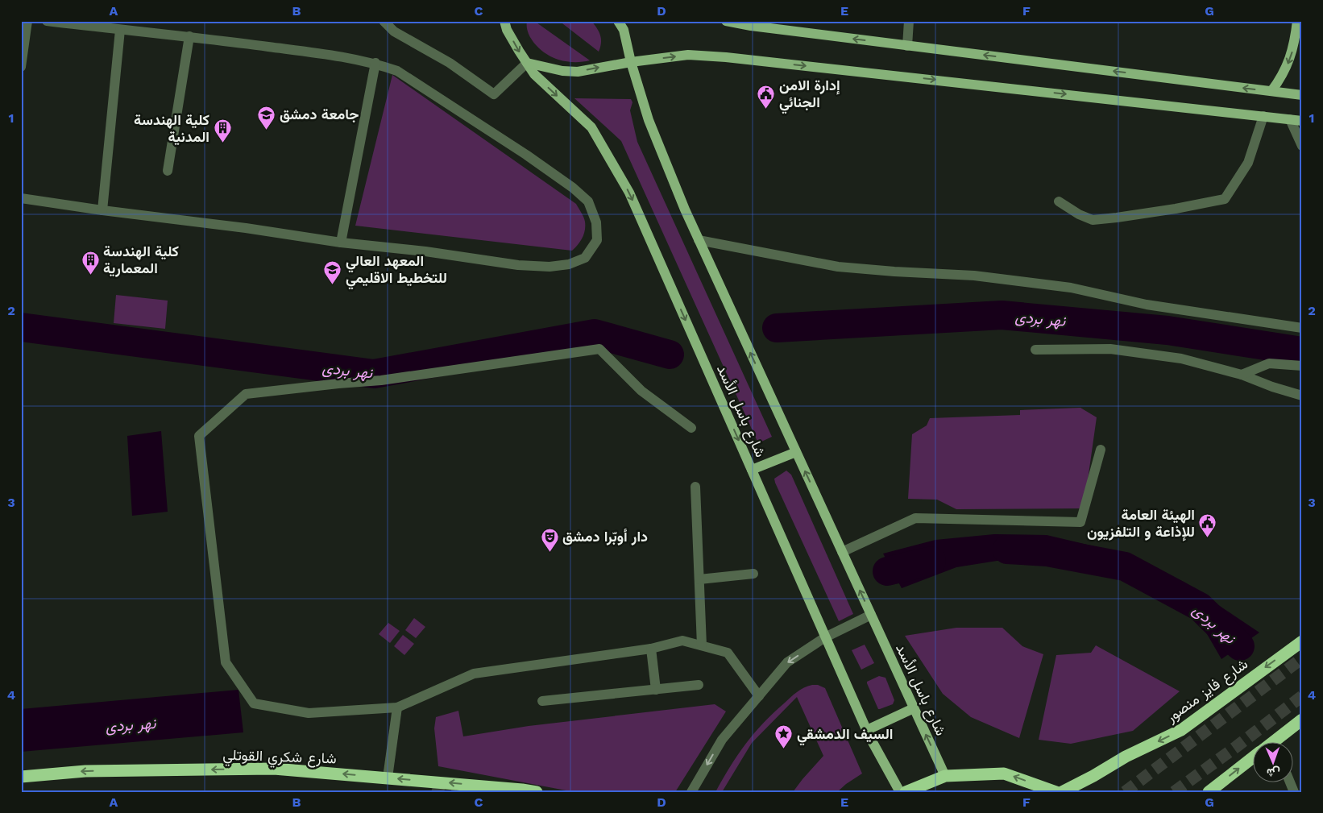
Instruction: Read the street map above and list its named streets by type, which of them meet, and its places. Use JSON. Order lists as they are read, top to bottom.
{
  "streets": {
    "highway": ["شارع فايز منصور", "شارع شكري القوتلي"],
    "main road": ["شارع باسل الأسد"]
  },
  "one_way": ["شارع شكري القوتلي"],
  "water": ["نهر بردى"],
  "places": {
    "public building": ["إدارة الامن الجنائي", "الهيئة العامة للإذاعة و التلفزيون"],
    "school or university": ["جامعة دمشق", "المعهد العالي للتخطيط الاقليمي"],
    "building": ["كلية الهندسة المدنية", "كلية الهندسة المعمارية"],
    "theatre": ["دار أوبّرا دمشق"],
    "place": ["السيف الدمشقي"]
  },
  "north": "bottom",
  "grid": {
    "columns": [
      "A",
      "B",
      "C",
      "D",
      "E",
      "F",
      "G"
    ],
    "rows": [
      "1",
      "2",
      "3",
      "4"
    ]
  }
}
